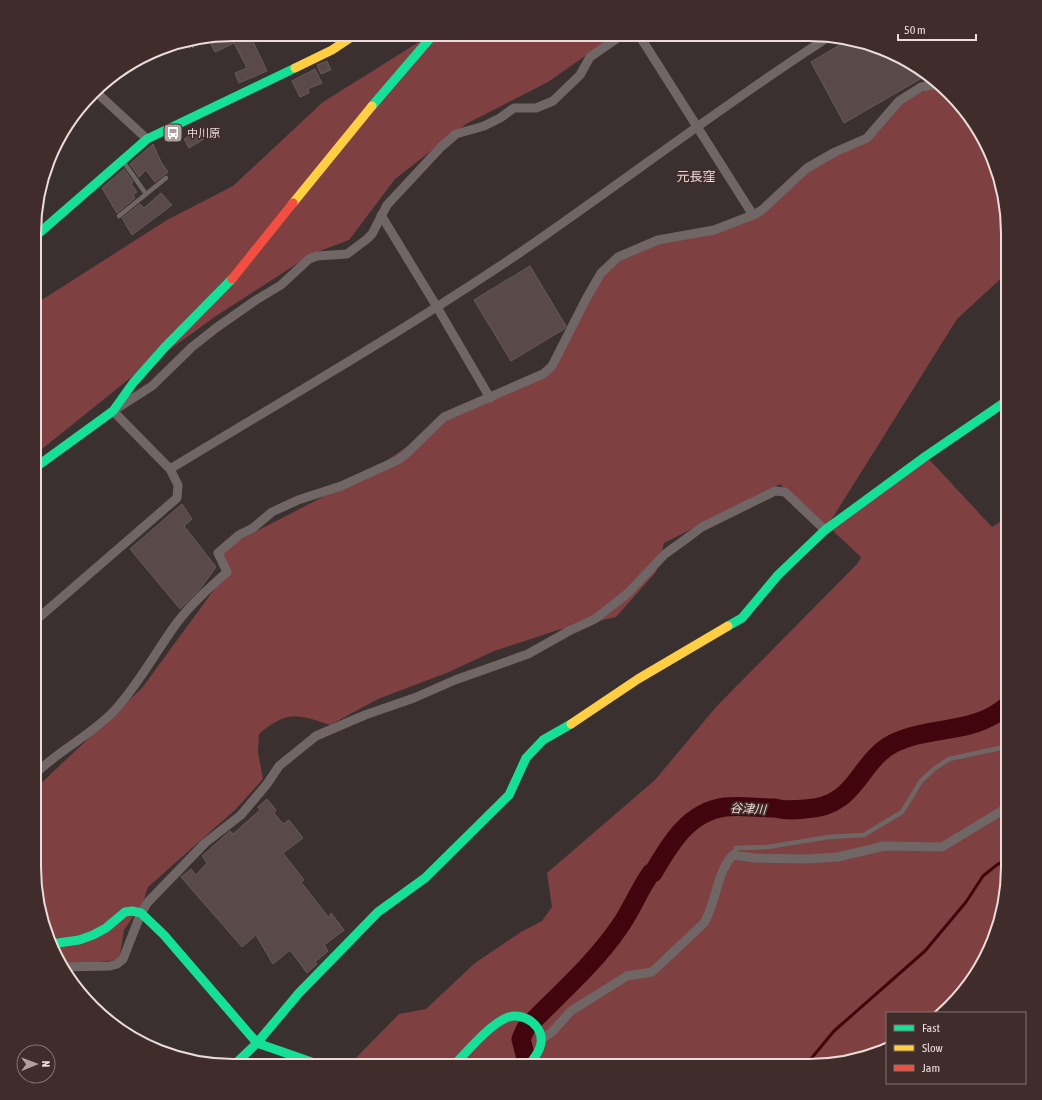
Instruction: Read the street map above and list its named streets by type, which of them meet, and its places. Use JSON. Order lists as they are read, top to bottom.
{
  "districts": ["元長窪"],
  "water": ["谷津川"],
  "places": {
    "bus stop": ["中川原"]
  },
  "legend": ["Fast", "Slow", "Jam"],
  "scale_bar": "50 m",
  "north": "right"
}
